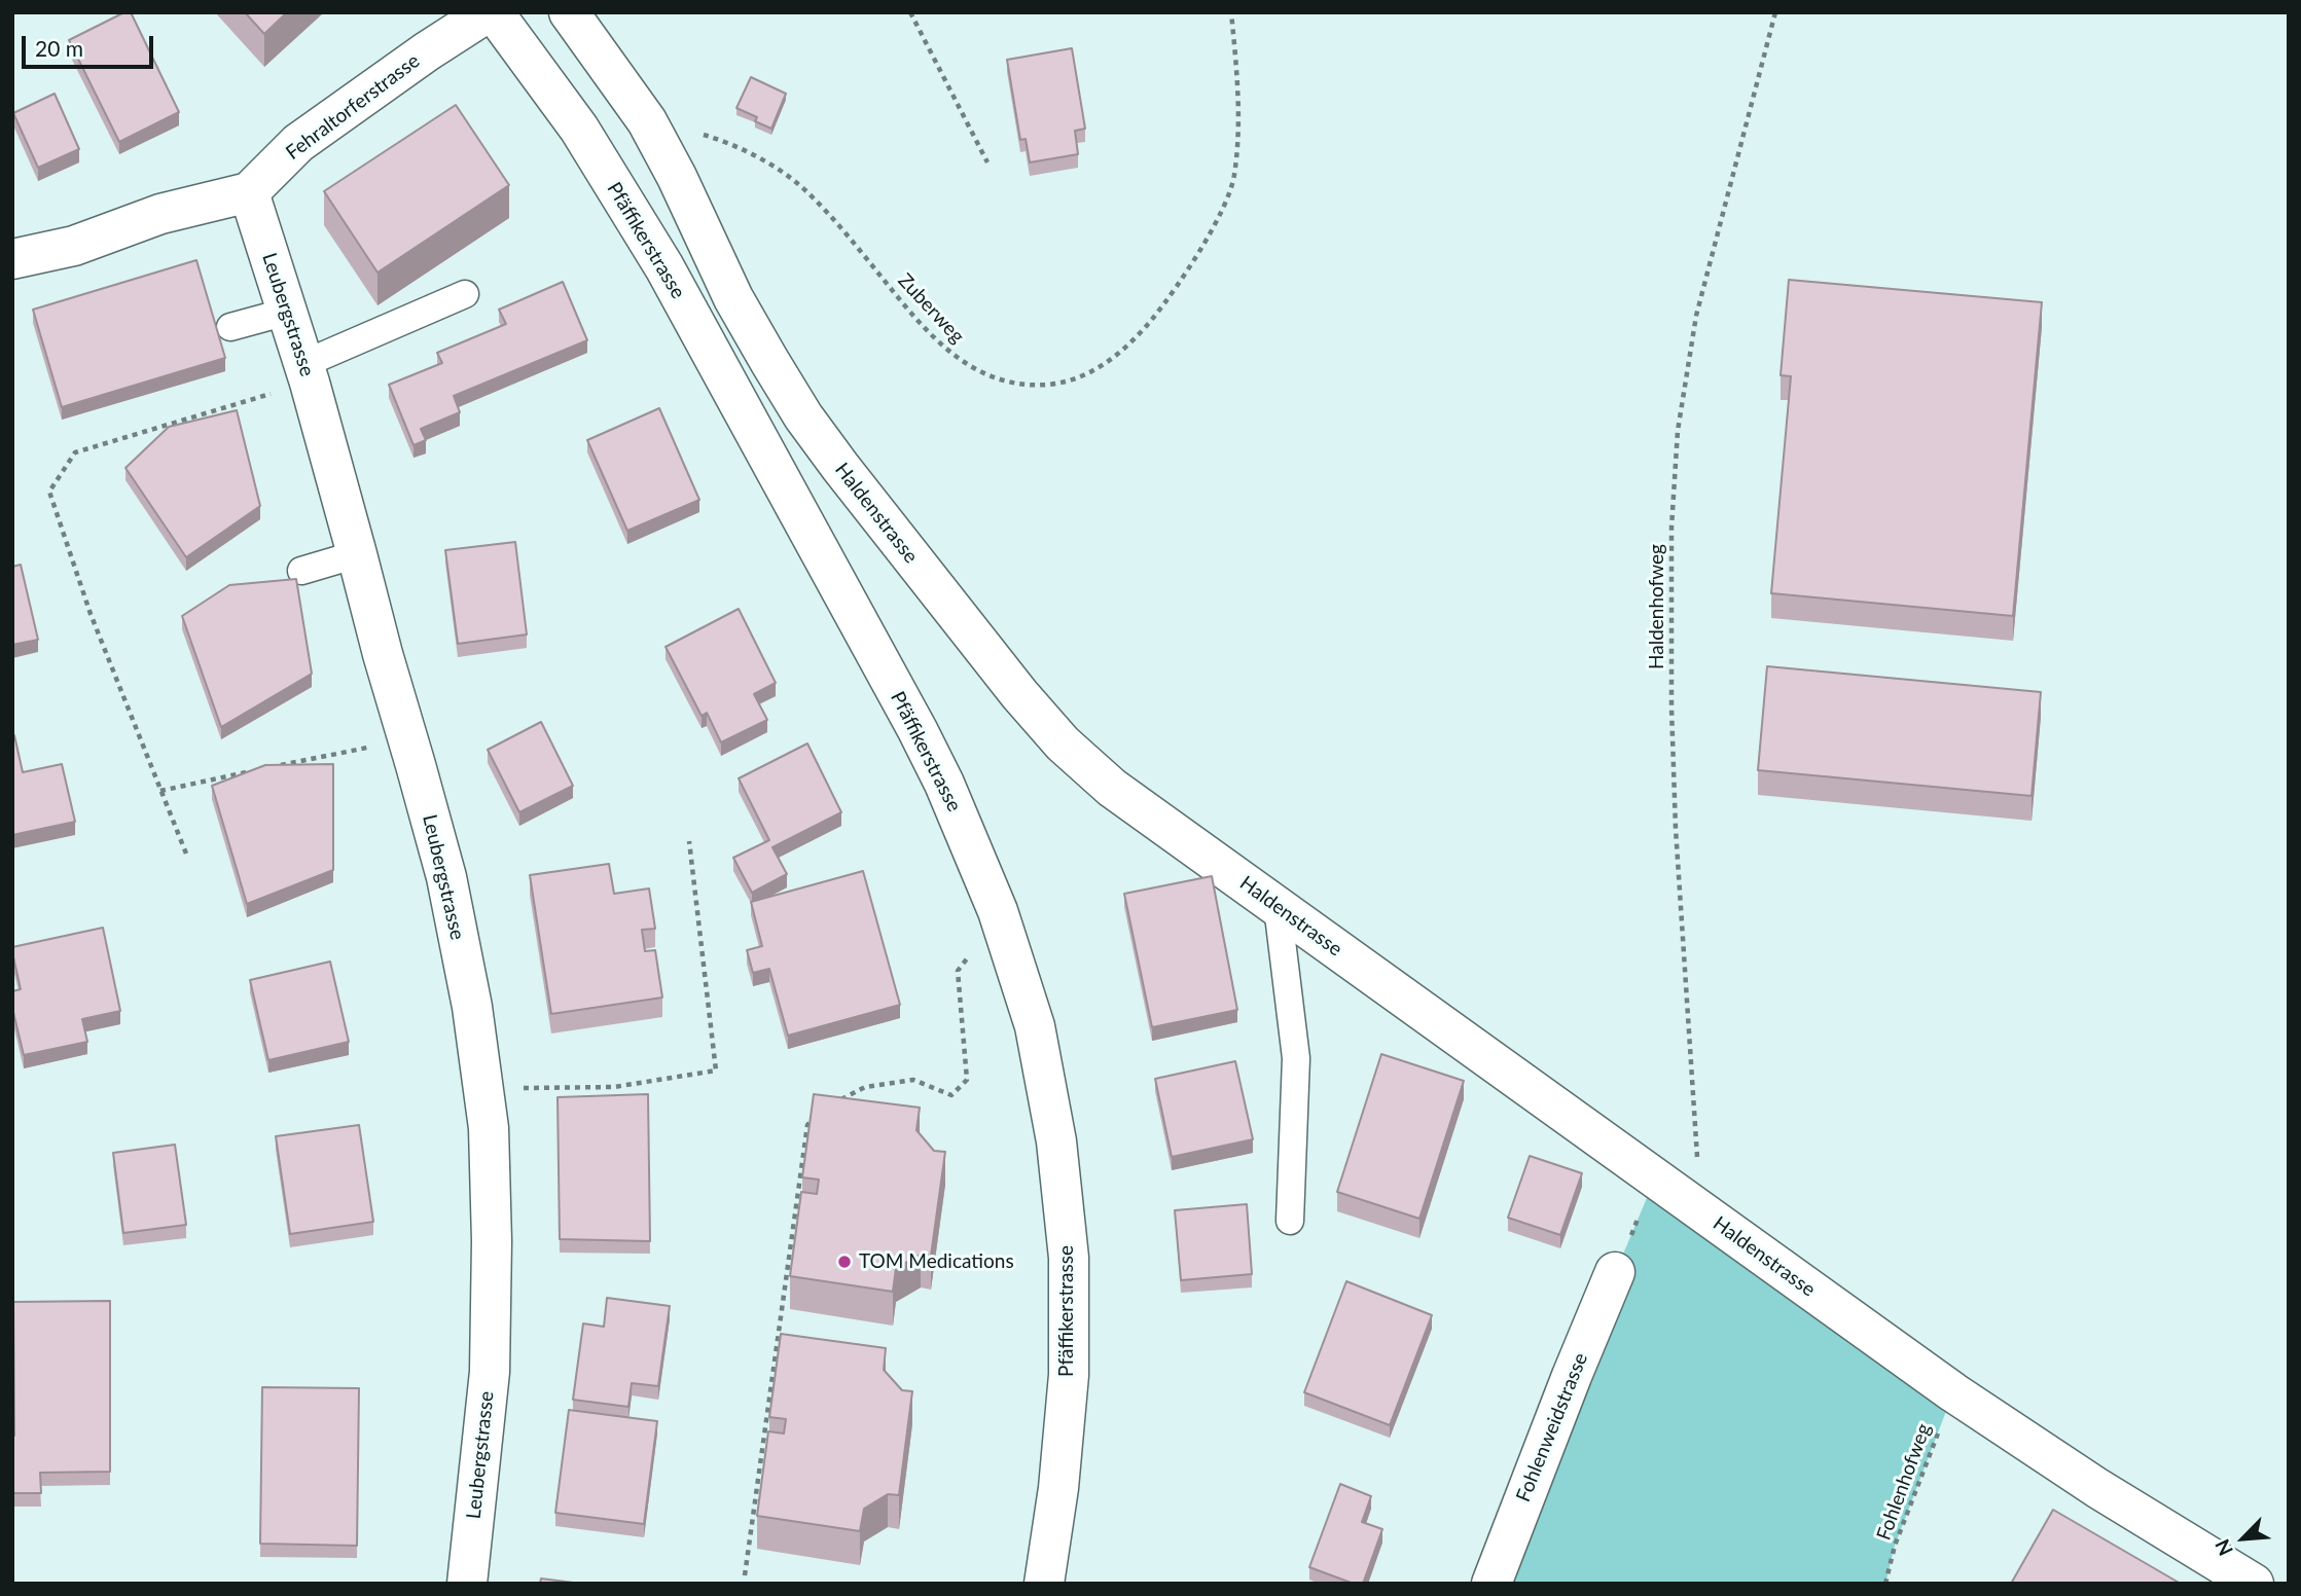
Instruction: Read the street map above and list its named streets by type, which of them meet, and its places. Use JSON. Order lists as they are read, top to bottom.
{
  "streets": {
    "street": [
      "Fehraltorferstrasse",
      "Pfäffikerstrasse",
      "Leubergstrasse",
      "Haldenstrasse",
      "Fohlenweidstrasse"
    ],
    "path": ["Zuberweg", "Haldenhofweg", "Fohlenhofweg"]
  },
  "crossings": [
    ["Fehraltorferstrasse", "Leubergstrasse"],
    ["Zuberweg", "Haldenstrasse"],
    ["Haldenstrasse", "Haldenhofweg"],
    ["Haldenstrasse", "Fohlenhofweg"]
  ],
  "places": ["TOM Medications"],
  "scale_bar": "20 m",
  "north": "bottom left"
}
